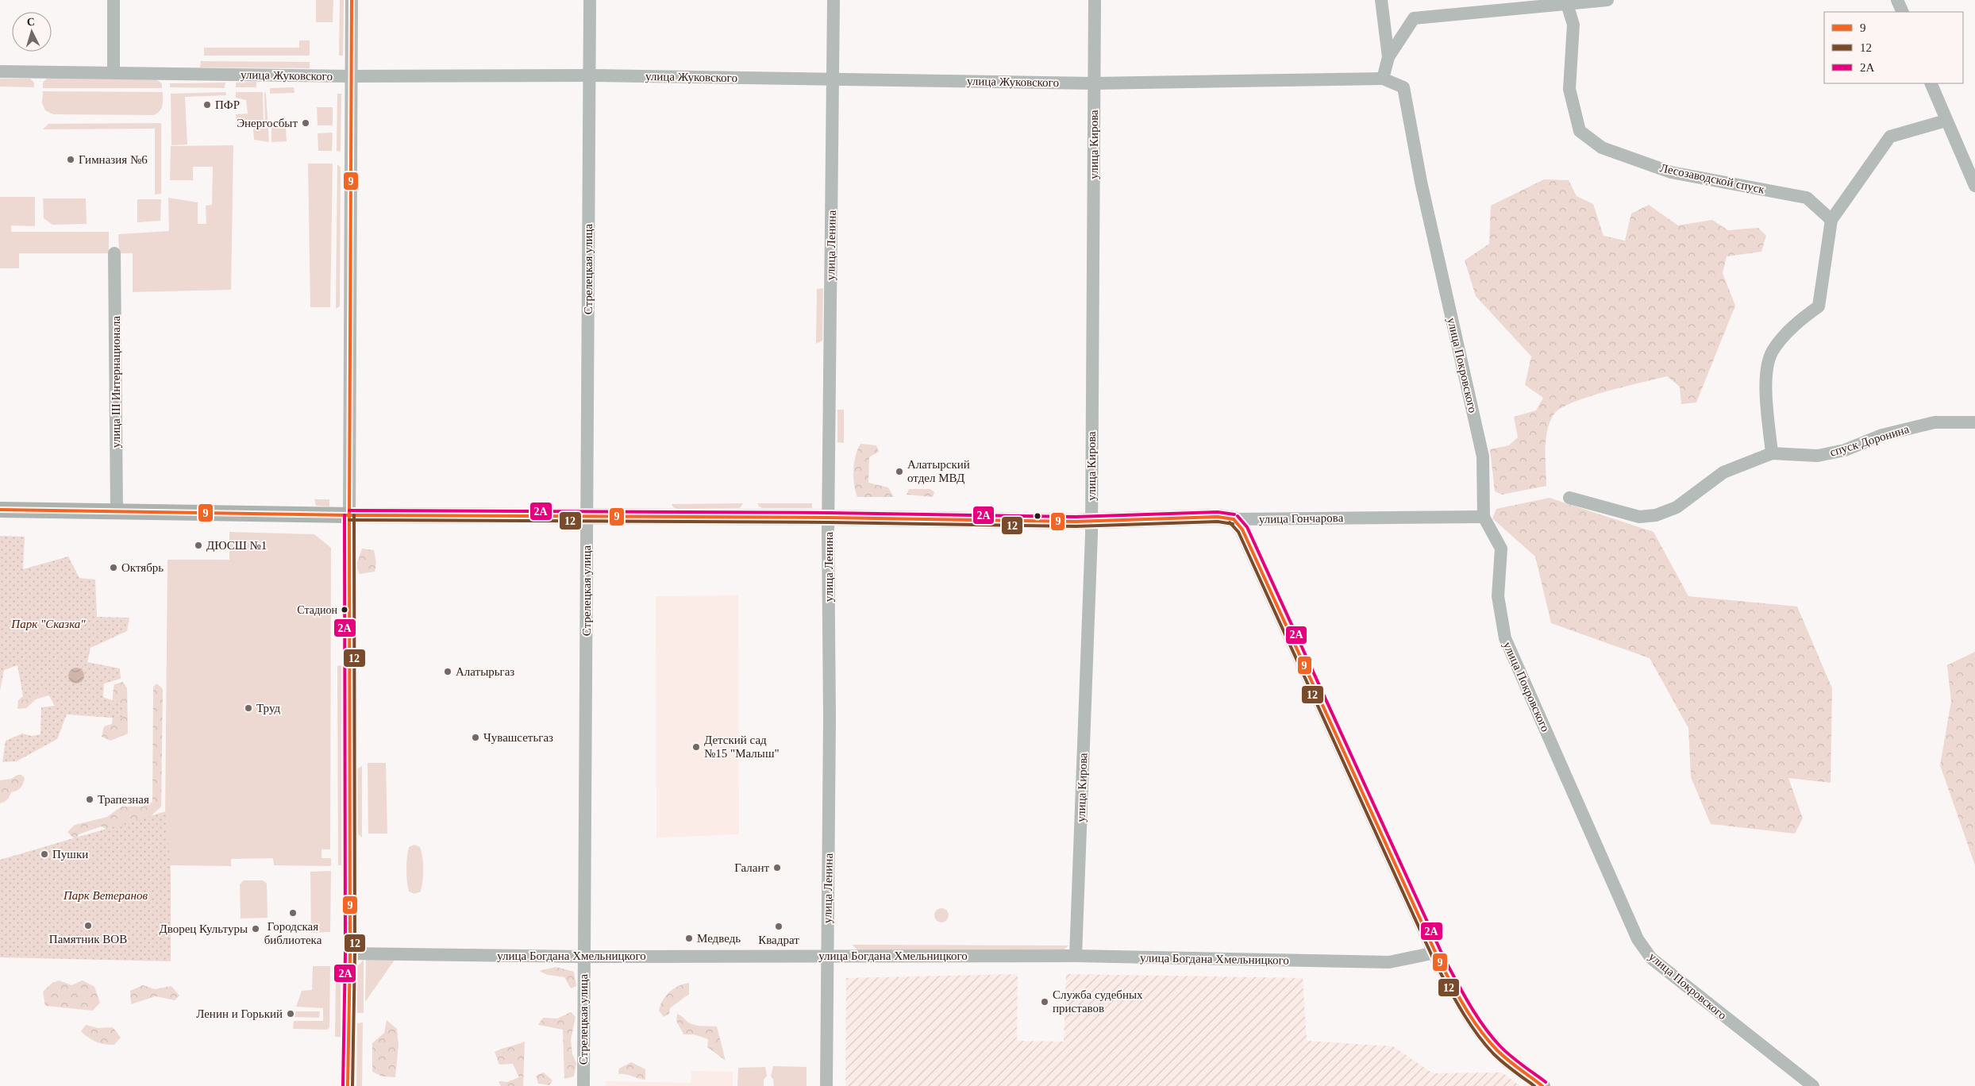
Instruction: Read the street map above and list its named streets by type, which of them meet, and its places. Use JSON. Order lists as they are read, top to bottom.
{
  "streets": {
    "main road": ["улица Гончарова"],
    "street": [
      "улица Жуковского",
      "улица Кирова",
      "Лесозаводской спуск",
      "улица Ленина",
      "Стрелецкая улица",
      "улица Покровского",
      "улица III Интернационала",
      "спуск Доронина",
      "улица Богдана Хмельницкого"
    ]
  },
  "crossings": [
    ["улица Жуковского", "улица Кирова"],
    ["улица Жуковского", "улица Ленина"],
    ["улица Жуковского", "Стрелецкая улица"],
    ["улица Жуковского", "улица Покровского"],
    ["улица Кирова", "улица Гончарова"],
    ["улица Кирова", "улица Богдана Хмельницкого"],
    ["улица Ленина", "улица Гончарова"],
    ["улица Ленина", "улица Богдана Хмельницкого"],
    ["Стрелецкая улица", "улица Гончарова"],
    ["Стрелецкая улица", "улица Богдана Хмельницкого"],
    ["улица Покровского", "улица Гончарова"],
    ["улица III Интернационала", "улица Гончарова"]
  ],
  "parks": ["Парк \"Сказка\"", "Парк Ветеранов"],
  "places": [
    "ПФР",
    "Энергосбыт",
    "Гимназия №6",
    "Алатырский отдел МВД",
    "ДЮСШ №1",
    "Октябрь",
    "Стадион",
    "Алатырьгаз",
    "Труд",
    "Чувашсетьгаз",
    "Детский сад №15 \"Малыш\"",
    "Трапезная",
    "Пушки",
    "Галант",
    "Городская библиотека",
    "Памятник ВОВ",
    "Квадрат",
    "Дворец Культуры",
    "Медведь",
    "Служба судебных приставов",
    "Ленин и Горький"
  ],
  "lines": ["transit line 9", "transit line 2А", "transit line 12"],
  "legend": ["9", "12", "2А"],
  "north": "top"
}
